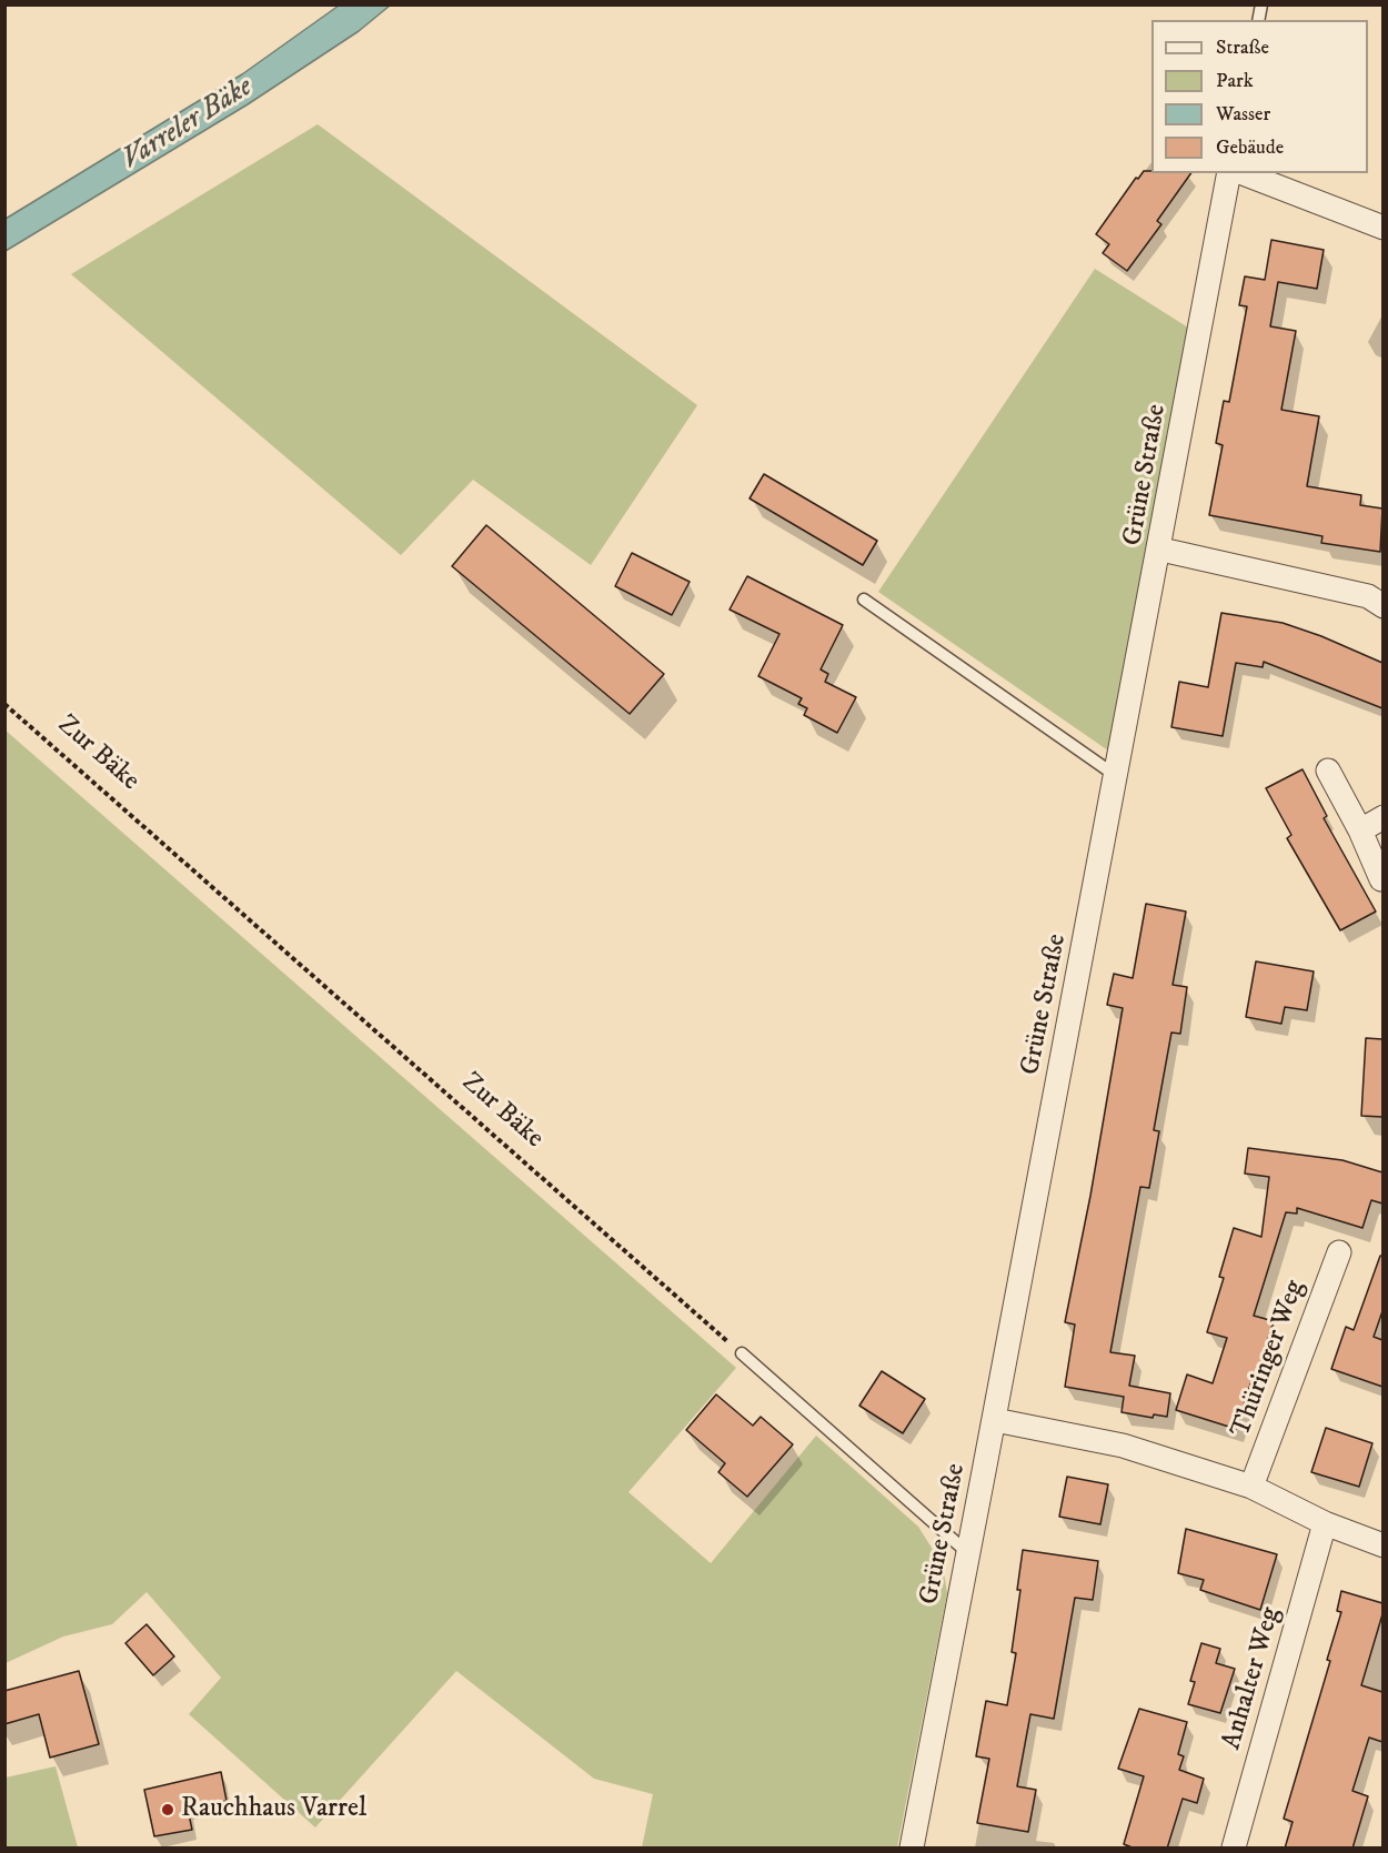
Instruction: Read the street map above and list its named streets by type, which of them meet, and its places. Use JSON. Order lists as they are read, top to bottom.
{
  "streets": {
    "street": ["Grüne Straße", "Thüringer Weg", "Anhalter Weg"],
    "path": ["Zur Bäke"]
  },
  "water": ["Varreler Bäke"],
  "places": ["Rauchhaus Varrel"],
  "legend": [
    "Straße",
    "Park",
    "Wasser",
    "Gebäude"
  ]
}
